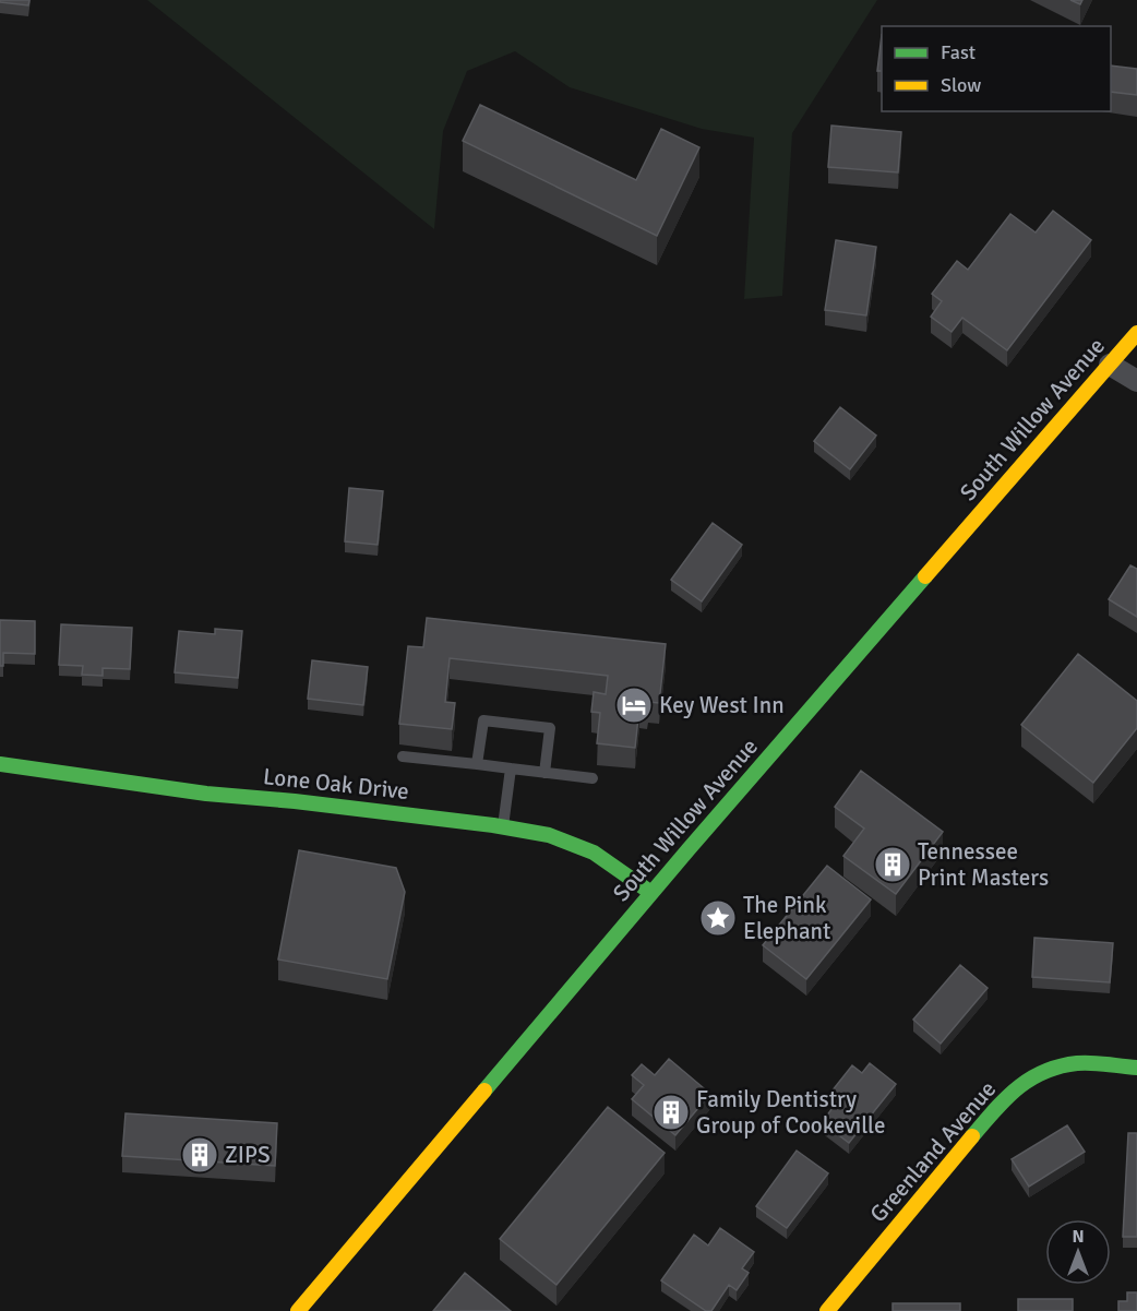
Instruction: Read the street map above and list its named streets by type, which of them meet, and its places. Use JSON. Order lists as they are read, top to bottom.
{
  "streets": {
    "main road": ["South Willow Avenue", "Lone Oak Drive", "Greenland Avenue"]
  },
  "crossings": [
    ["South Willow Avenue", "Lone Oak Drive"]
  ],
  "places": {
    "hotel": ["Key West Inn"],
    "building": ["Tennessee Print Masters", "Family Dentistry Group of Cookeville", "ZIPS"],
    "place": ["The Pink Elephant"]
  },
  "legend": ["Fast", "Slow"],
  "north": "top"
}
